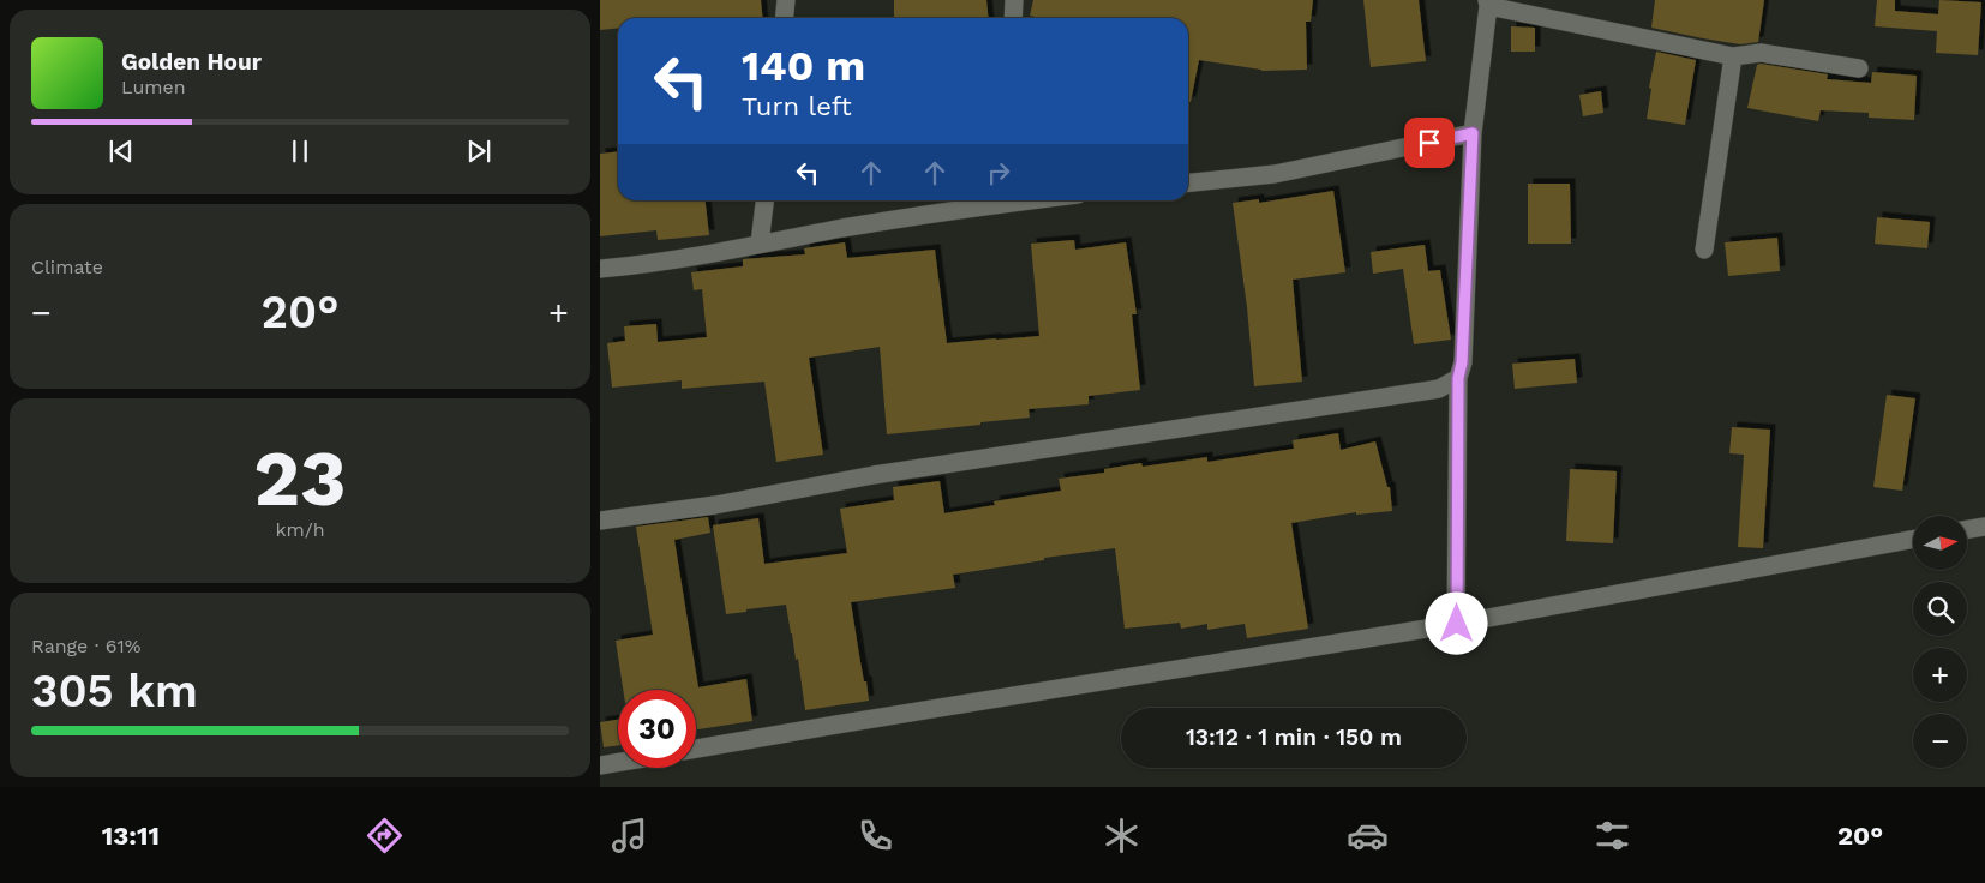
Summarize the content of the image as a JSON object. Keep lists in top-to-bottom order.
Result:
{
  "north": "right",
  "page": {
    "turn": ["140 m", "Turn left"],
    "song": ["Golden Hour", "Lumen"],
    "tile": [
      "Climate",
      ["23", "km/h"],
      ["Range · 61%", "305 km"]
    ],
    "heat": ["−", "20°", "+"],
    "map_buttons": ["+", "−"],
    "limit": "30",
    "trip": "13:12 · 1 min · 150 m",
    "tabs": ["13:11", "20°"]
  }
}
